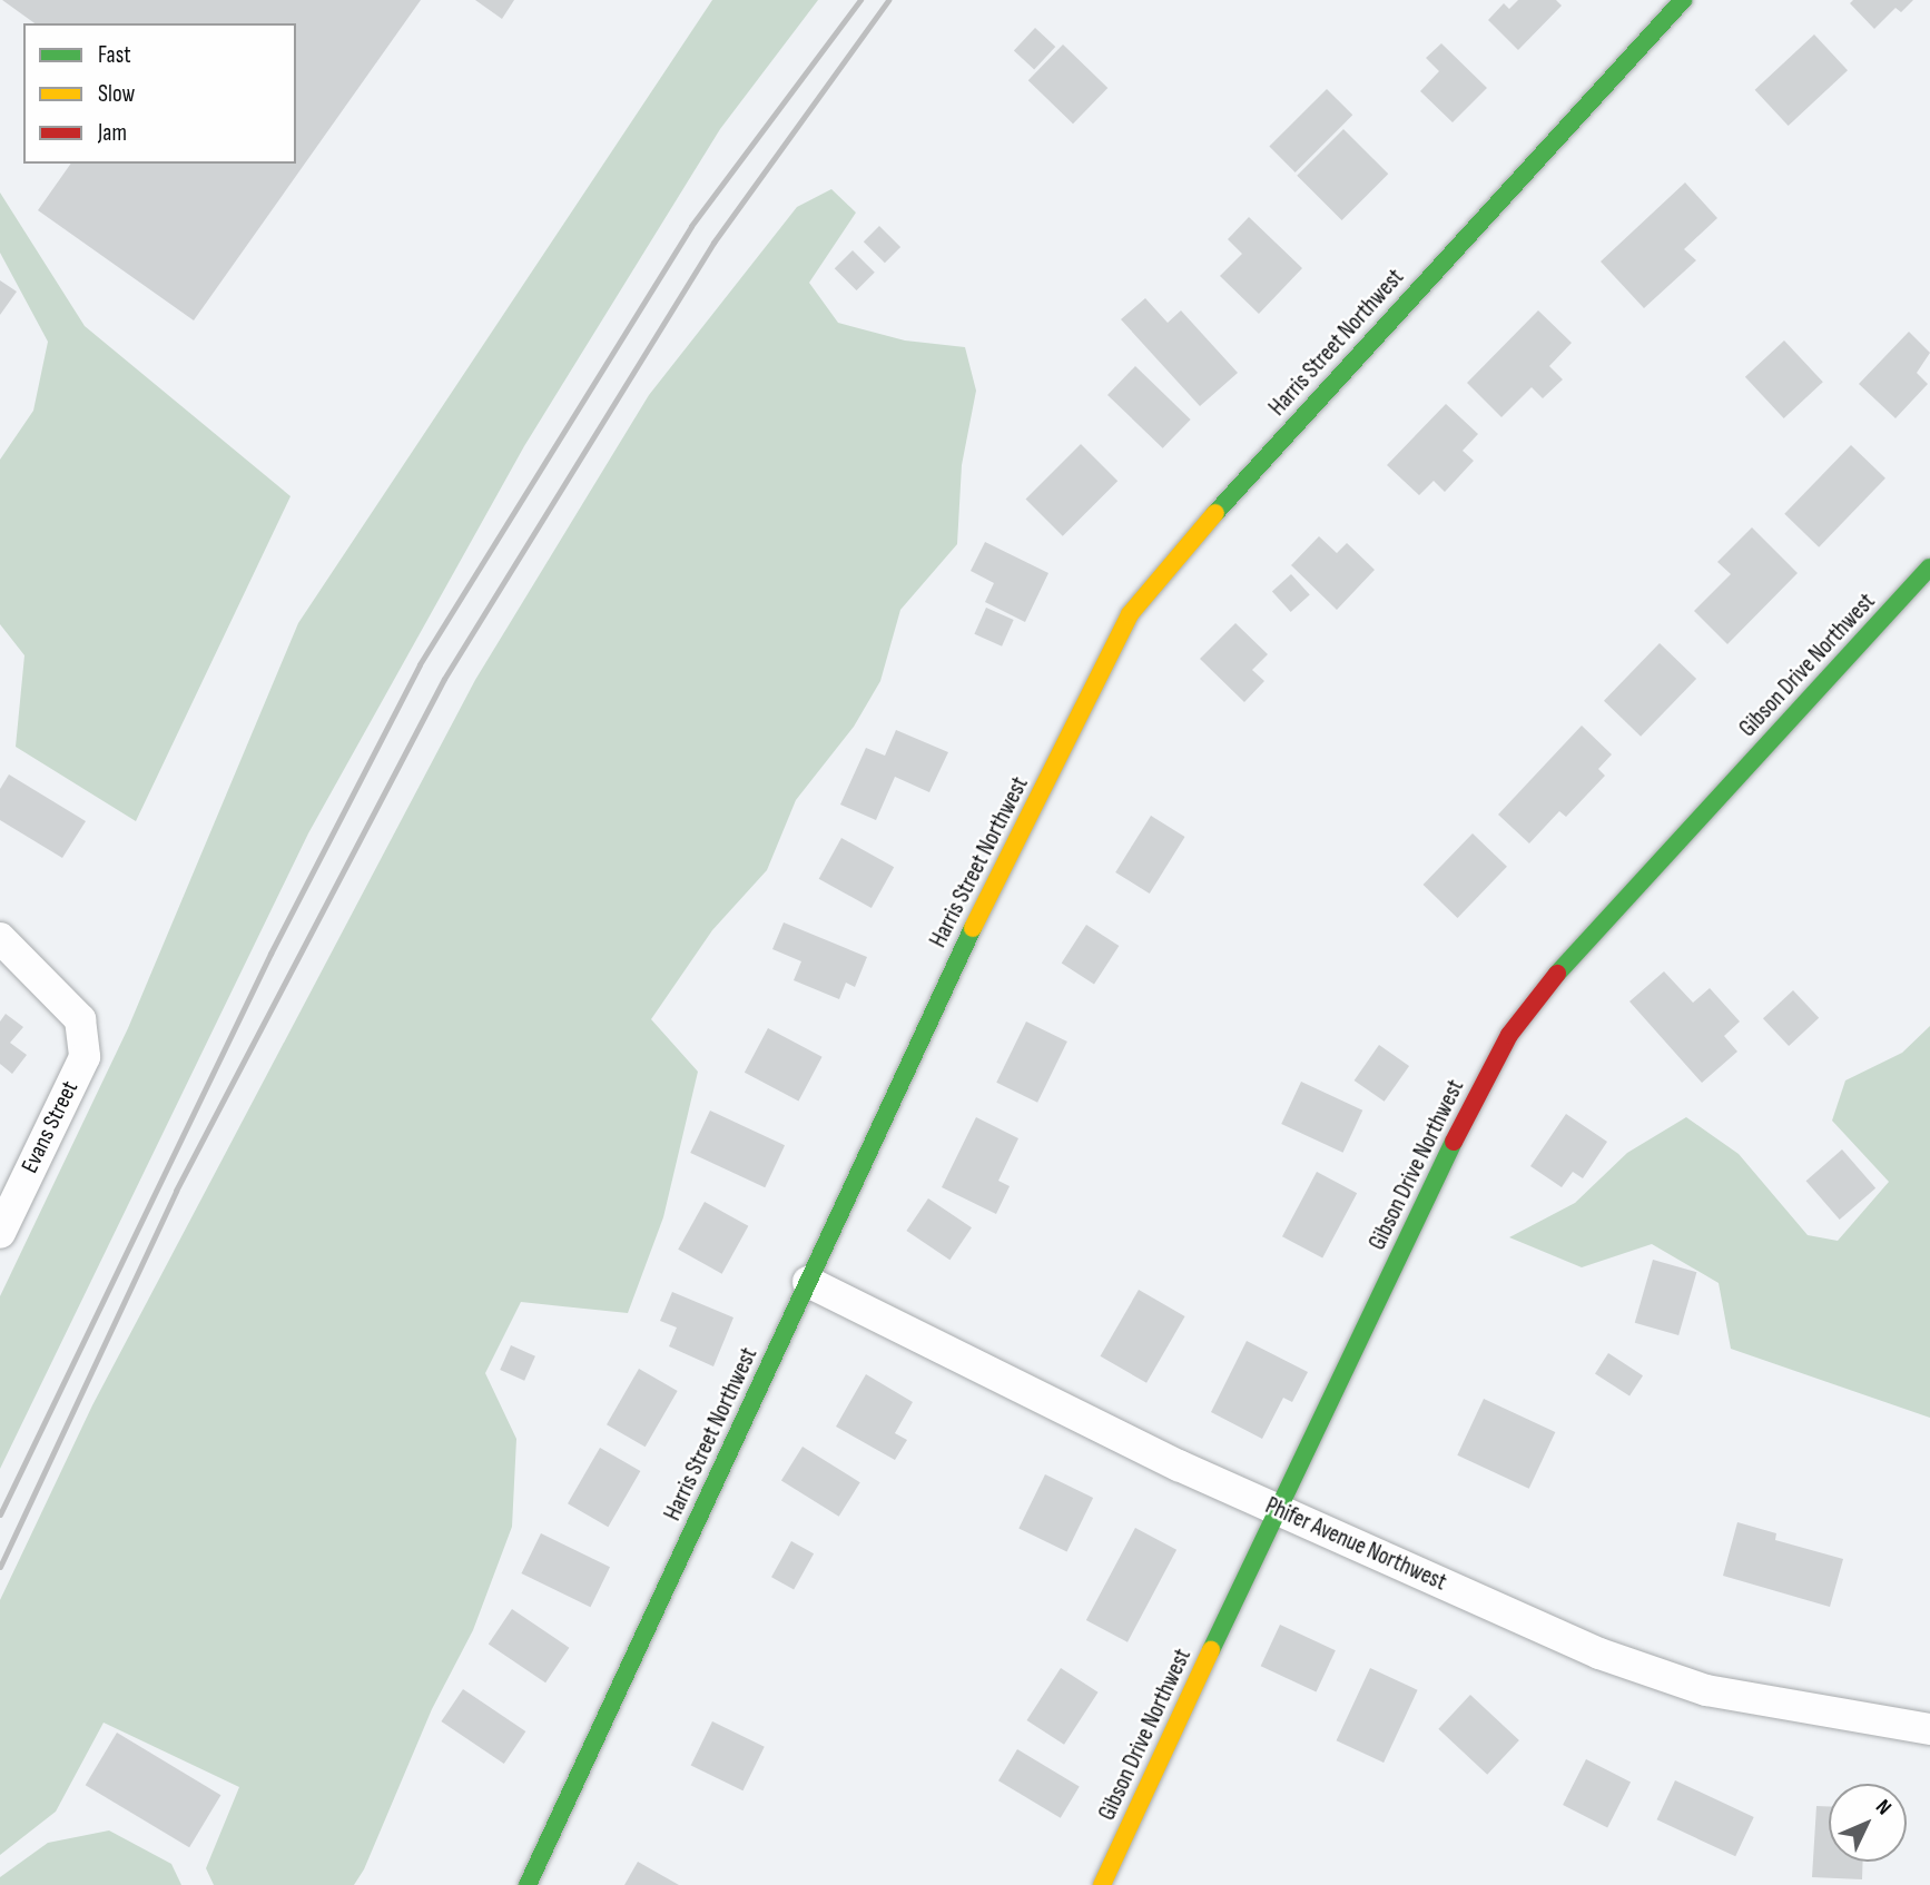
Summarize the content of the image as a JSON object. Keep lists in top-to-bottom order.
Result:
{
  "streets": {
    "street": [
      "Harris Street Northwest",
      "Gibson Drive Northwest",
      "Evans Street",
      "Phifer Avenue Northwest"
    ]
  },
  "crossings": [
    ["Harris Street Northwest", "Phifer Avenue Northwest"],
    ["Gibson Drive Northwest", "Phifer Avenue Northwest"]
  ],
  "legend": ["Fast", "Slow", "Jam"],
  "north": "top right"
}
